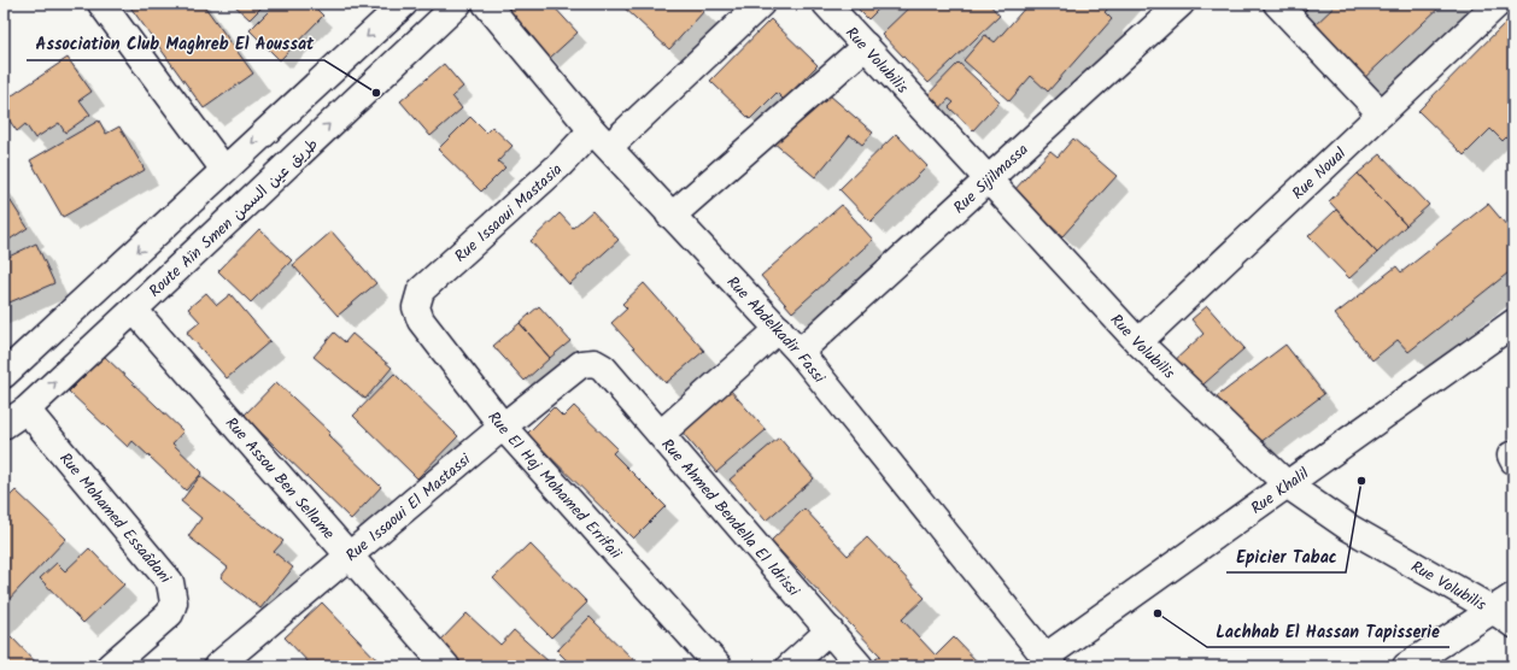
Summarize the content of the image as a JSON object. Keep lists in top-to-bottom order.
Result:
{
  "streets": {
    "street": [
      "Rue Volubilis",
      "Rue Noual",
      "Rue Sijilmassa",
      "Rue Issaoui Mastasia",
      "Route Aïn Smen طريق عين السمن",
      "Rue Abdelkadir Fassi",
      "Rue Assou Ben Sellame",
      "Rue El Haj Mohamed Errifaii",
      "Rue Khalil",
      "Rue Issaoui El Mastassi",
      "Rue Mohamed Essaâdani",
      "Rue Ahmed Bendella El Idrissi"
    ]
  },
  "crossings": [
    ["Rue Volubilis", "Rue Noual"],
    ["Rue Volubilis", "Rue Sijilmassa"],
    ["Rue Volubilis", "Rue Khalil"],
    ["Rue Sijilmassa", "Rue Abdelkadir Fassi"],
    ["Rue Issaoui Mastasia", "Rue Abdelkadir Fassi"],
    ["Rue Issaoui Mastasia", "Rue El Haj Mohamed Errifaii"],
    ["Route Aïn Smen طريق عين السمن", "Rue Assou Ben Sellame"],
    ["Route Aïn Smen طريق عين السمن", "Rue Mohamed Essaâdani"],
    ["Rue Abdelkadir Fassi", "Rue Khalil"],
    ["Rue Assou Ben Sellame", "Rue Issaoui El Mastassi"],
    ["Rue El Haj Mohamed Errifaii", "Rue Issaoui El Mastassi"],
    ["Rue Issaoui El Mastassi", "Rue Ahmed Bendella El Idrissi"]
  ],
  "places": ["Association Club Maghreb El Aoussat", "Epicier Tabac", "Lachhab El Hassan Tapisserie"]
}
